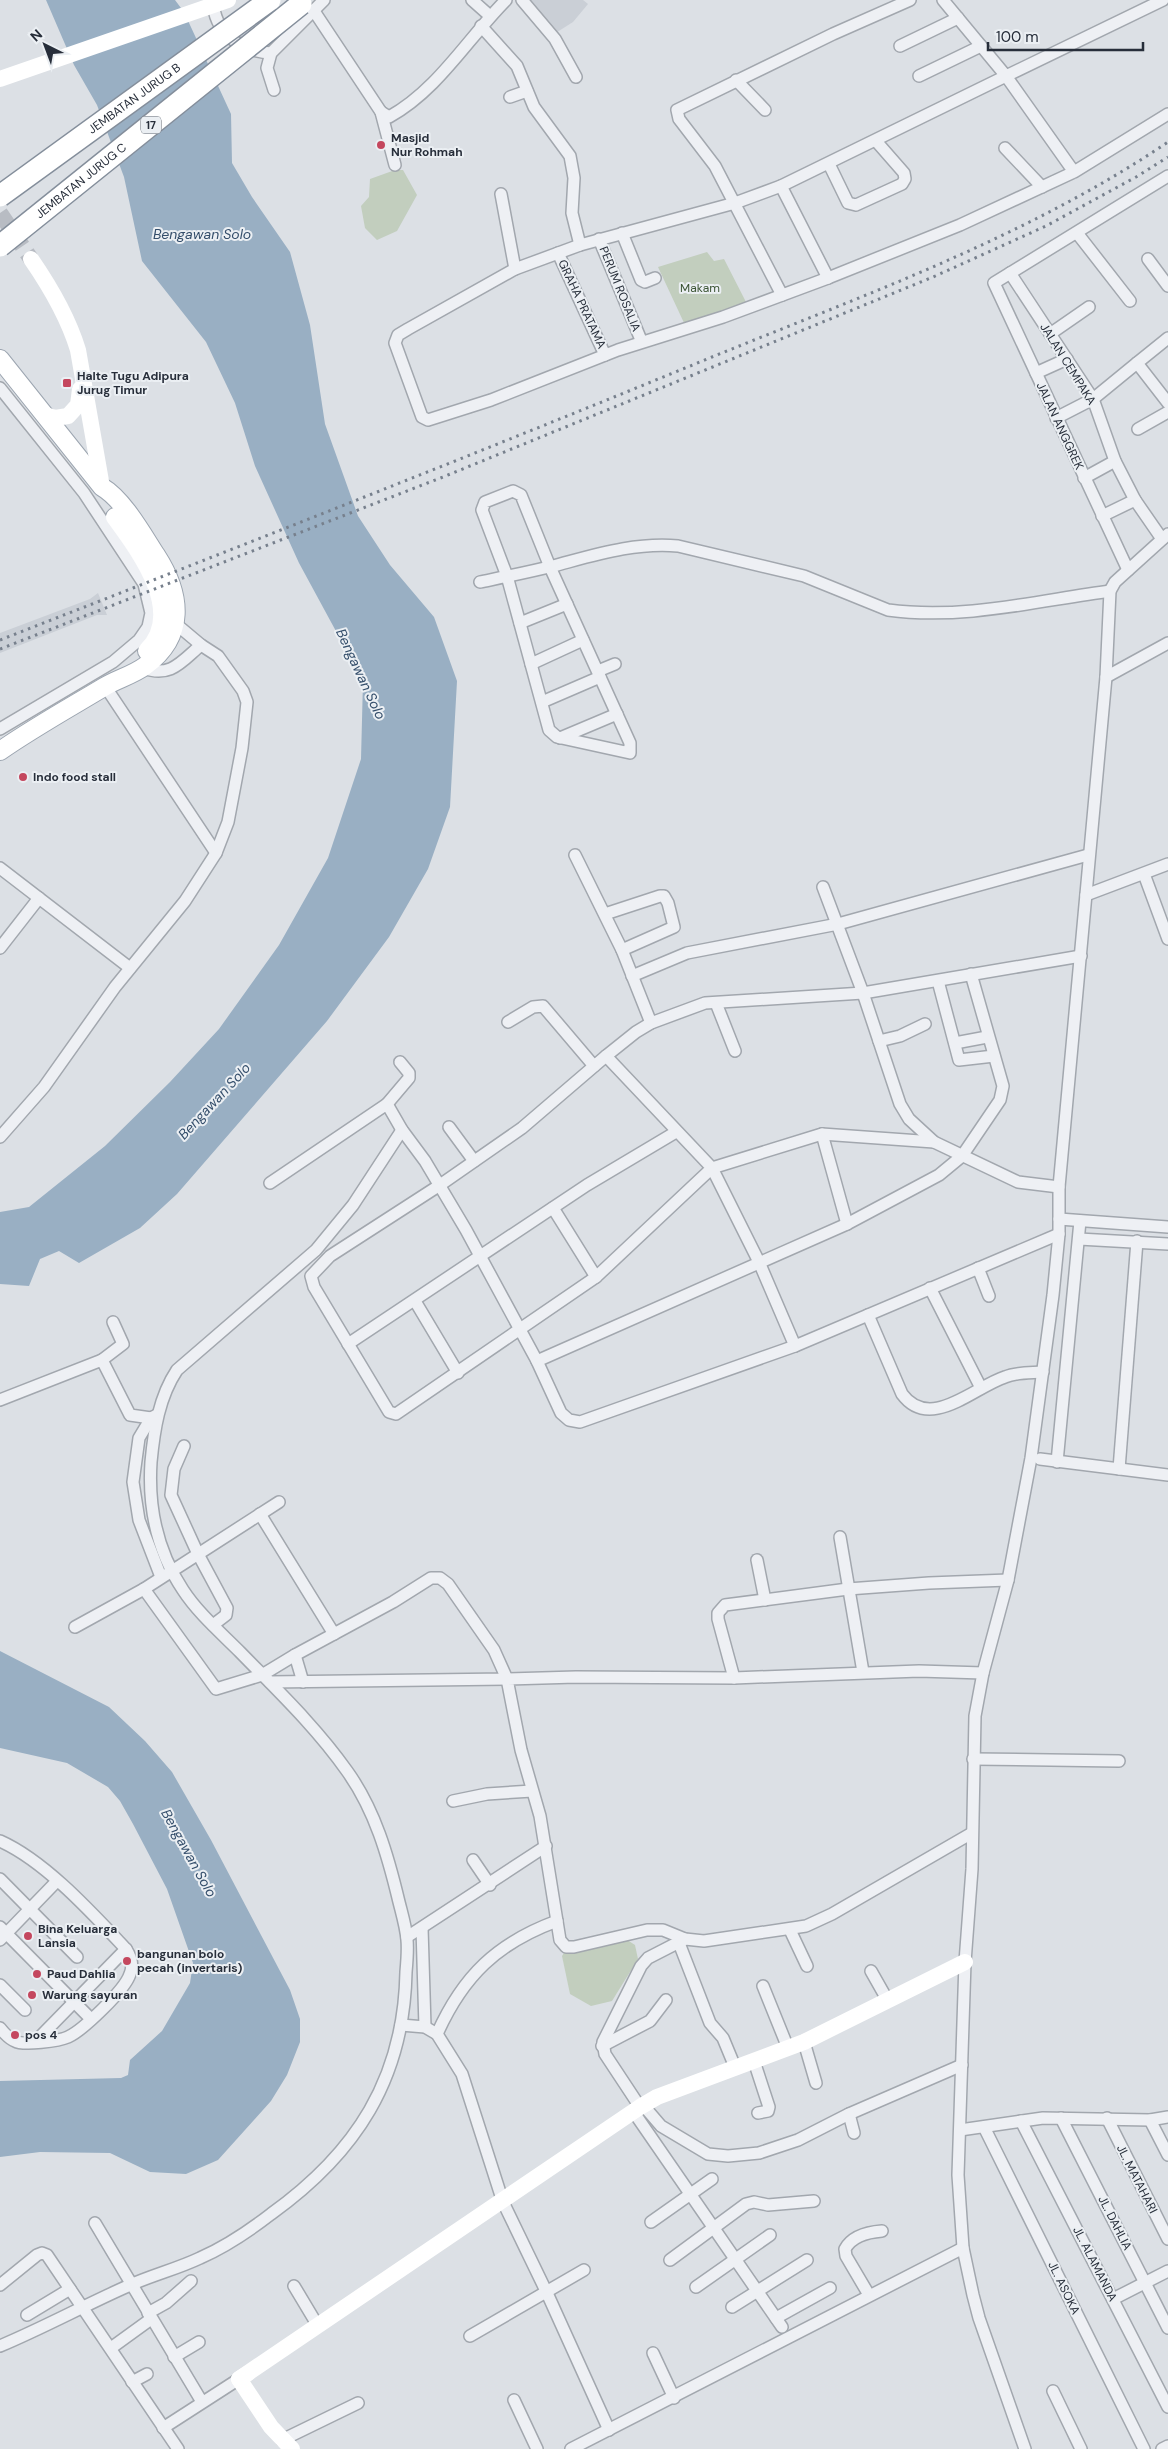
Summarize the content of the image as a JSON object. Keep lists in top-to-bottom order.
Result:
{
  "streets": {
    "highway": ["JEMBATAN JURUG B", "17", "JEMBATAN JURUG C"],
    "street": [
      "PERUM ROSALIA",
      "GRAHA PRATAMA",
      "JALAN CEMPAKA",
      "JALAN ANGGREK",
      "JL. MATAHARI",
      "JL. DAHLIA",
      "JL. ALAMANDA",
      "JL. ASOKA"
    ]
  },
  "crossings": [
    ["JALAN CEMPAKA", "JALAN ANGGREK"]
  ],
  "water": ["Bengawan Solo"],
  "parks": ["Makam"],
  "places": {
    "other": [
      "Masjid Nur Rohmah",
      "Indo food stall",
      "Bina Keluarga Lansia",
      "bangunan bolo pecah (invertaris)",
      "Paud Dahlia",
      "Warung sayuran",
      "pos 4"
    ],
    "transit": ["Halte Tugu Adipura Jurug Timur"]
  },
  "scale_bar": "100 m",
  "north": "top left"
}
